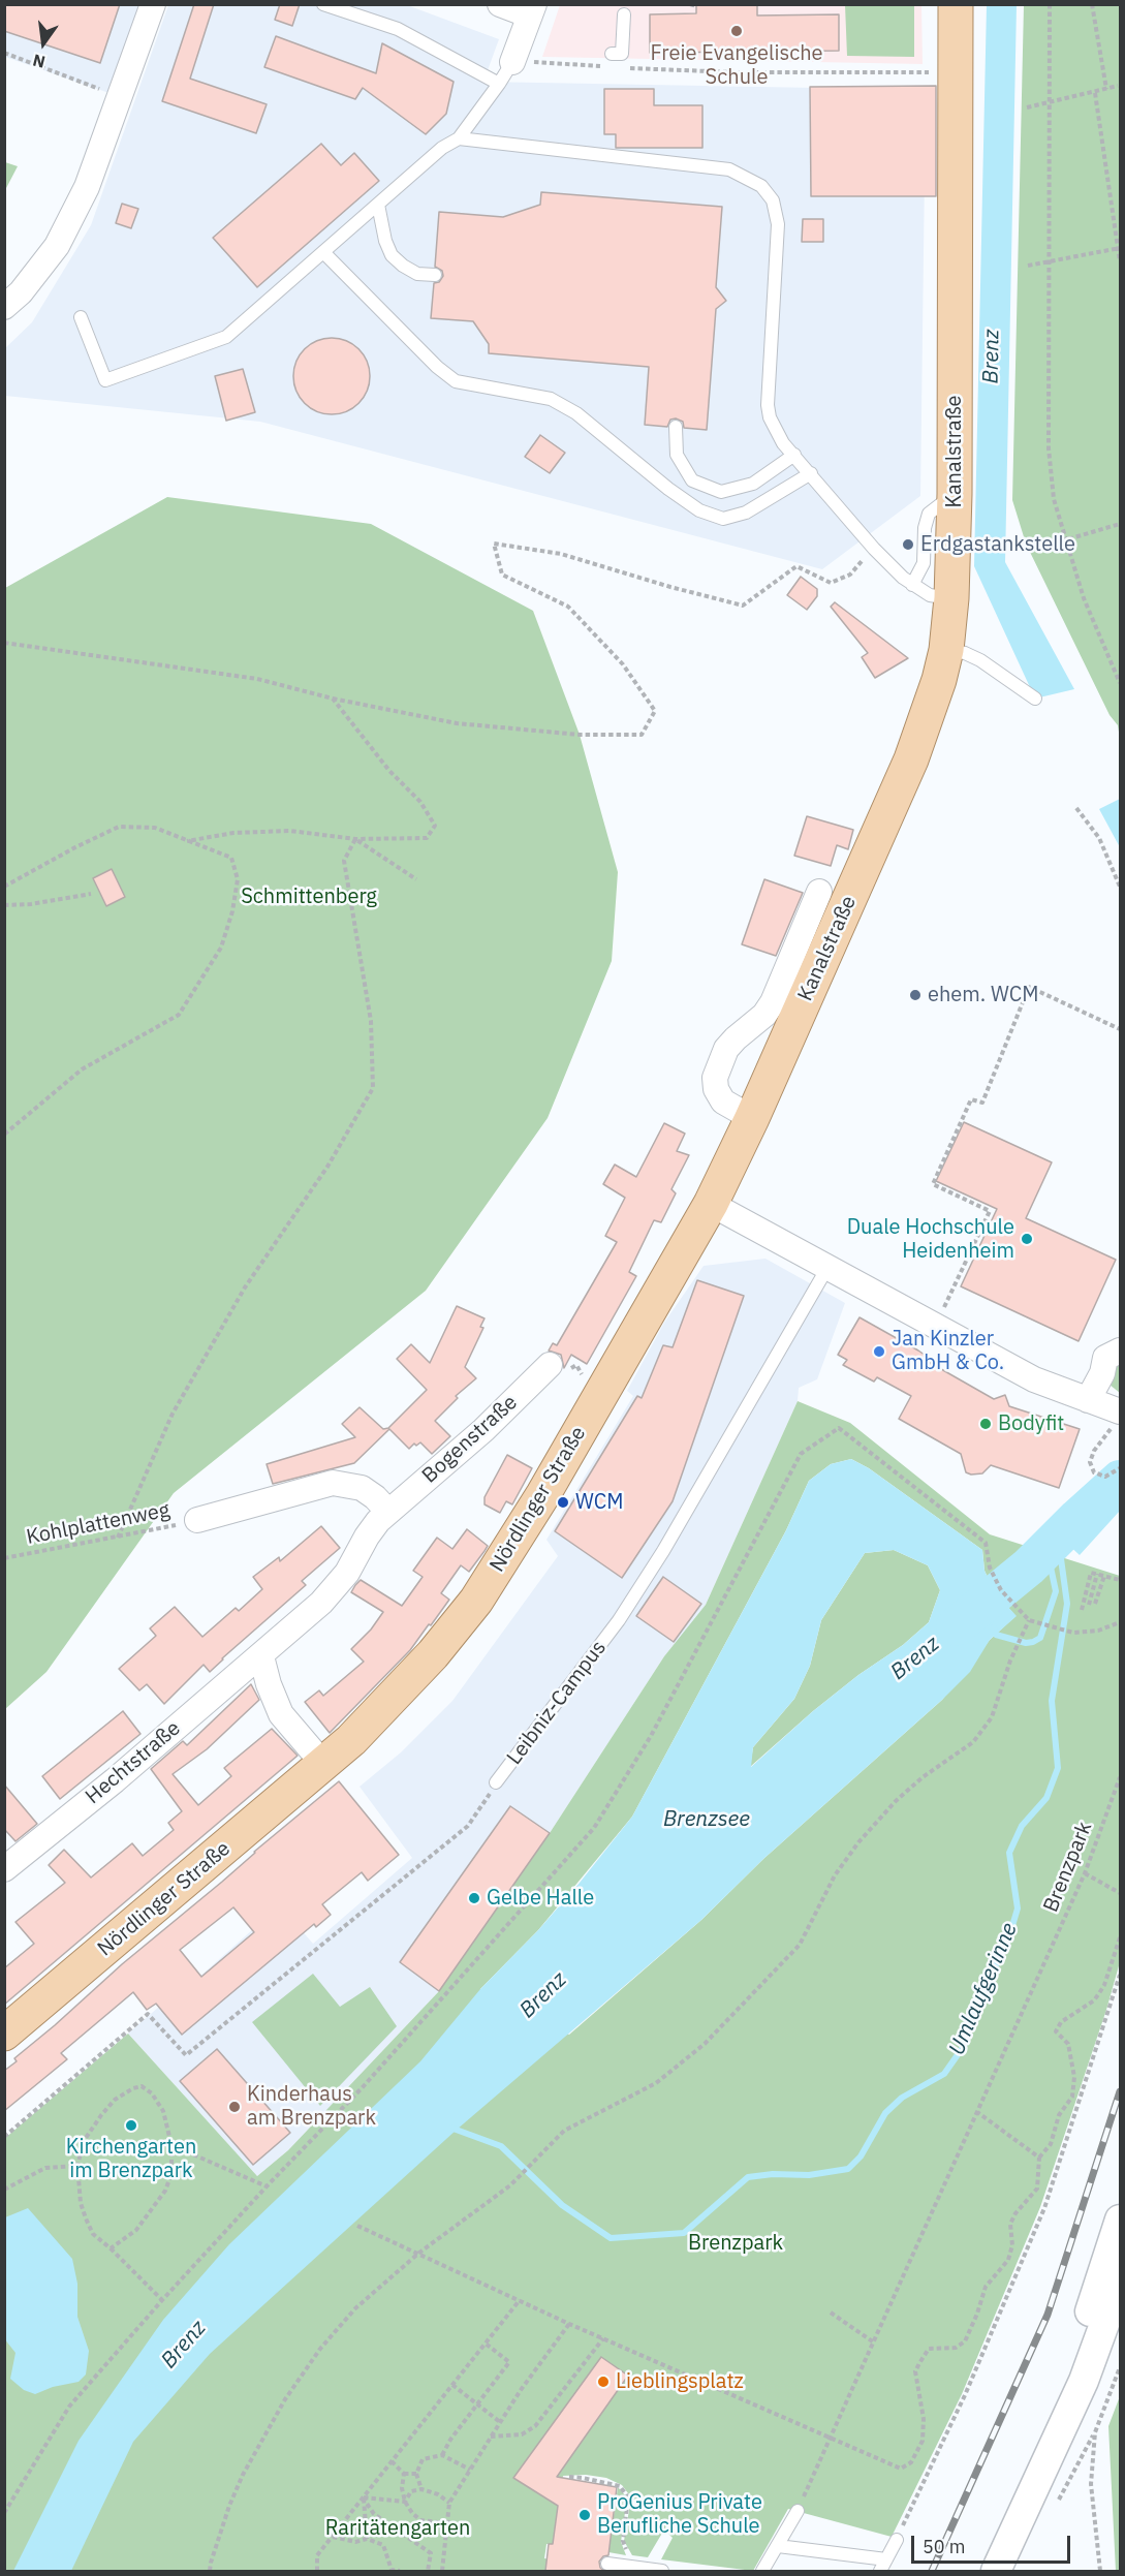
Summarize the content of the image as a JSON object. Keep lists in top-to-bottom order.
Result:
{
  "streets": {
    "main road": ["Kanalstraße", "Nördlinger Straße"],
    "street": ["Bogenstraße", "Hechtstraße"],
    "lane": ["Leibniz-Campus"],
    "path": ["Kohlplattenweg", "Brenzpark"]
  },
  "crossings": [
    ["Kanalstraße", "Nördlinger Straße"],
    ["Bogenstraße", "Hechtstraße"]
  ],
  "water": ["Brenz", "Brenzsee", "Umlaufgerinne"],
  "parks": ["Schmittenberg", "Brenzpark", "Raritätengarten"],
  "places": [
    "Freie Evangelische Schule",
    "Erdgastankstelle",
    "ehem. WCM",
    "Duale Hochschule Heidenheim",
    "Jan Kinzler GmbH & Co.",
    "Bodyfit",
    "WCM",
    "Gelbe Halle",
    "Kinderhaus am Brenzpark",
    "Kirchengarten im Brenzpark",
    "Lieblingsplatz",
    "ProGenius Private Berufliche Schule"
  ],
  "scale_bar": "50 m",
  "north": "bottom"
}
